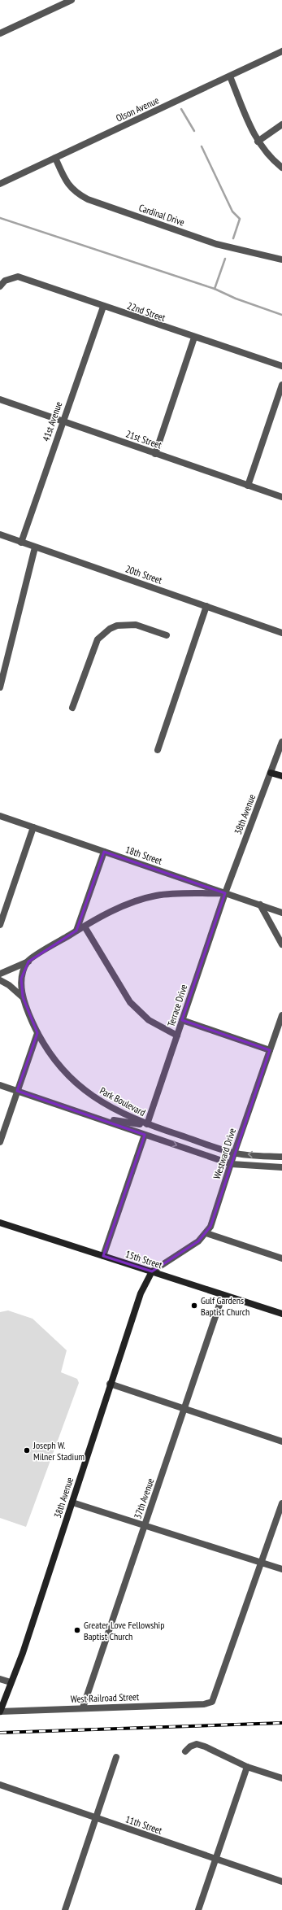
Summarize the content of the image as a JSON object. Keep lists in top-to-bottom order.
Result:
{
  "streets": {
    "street": [
      "Olson Avenue",
      "Cardinal Drive",
      "22nd Street",
      "41st Avenue",
      "21st Street",
      "20th Street",
      "38th Avenue",
      "18th Street",
      "Terrace Drive",
      "Park Boulevard",
      "Westward Drive",
      "15th Street",
      "37th Avenue",
      "West Railroad Street",
      "11th Street"
    ]
  },
  "crossings": [
    ["Olson Avenue", "Cardinal Drive"],
    ["22nd Street", "41st Avenue"],
    ["41st Avenue", "21st Street"],
    ["41st Avenue", "20th Street"],
    ["38th Avenue", "18th Street"],
    ["38th Avenue", "Terrace Drive"],
    ["38th Avenue", "Westward Drive"],
    ["38th Avenue", "15th Street"],
    ["38th Avenue", "West Railroad Street"],
    ["18th Street", "Terrace Drive"],
    ["Terrace Drive", "Park Boulevard"],
    ["Park Boulevard", "Westward Drive"],
    ["Westward Drive", "15th Street"],
    ["15th Street", "37th Avenue"],
    ["37th Avenue", "West Railroad Street"]
  ],
  "places": ["Gulf Gardens Baptist Church", "Joseph W. Milner Stadium", "Greater Love Fellowship Baptist Church"]
}
